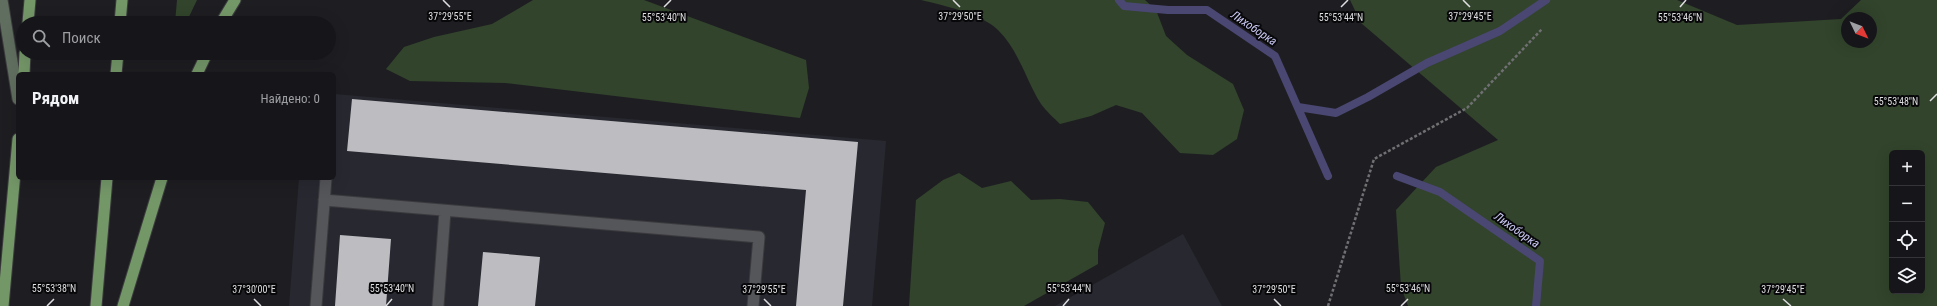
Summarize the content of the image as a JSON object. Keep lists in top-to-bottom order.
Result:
{
  "water": ["Лихоборка"],
  "north": "bottom right",
  "page": {
    "search": "Поиск",
    "heading": ["Рядом", "Найдено: 0"],
    "map_buttons": ["+", "−"]
  },
  "coordinates": [
    "37°29'55\"E",
    "37°29'50\"E",
    "37°29'45\"E",
    "55°53'40\"N",
    "55°53'44\"N",
    "55°53'46\"N",
    "55°53'48\"N",
    "55°53'38\"N",
    "37°30'00\"E"
  ]
}
